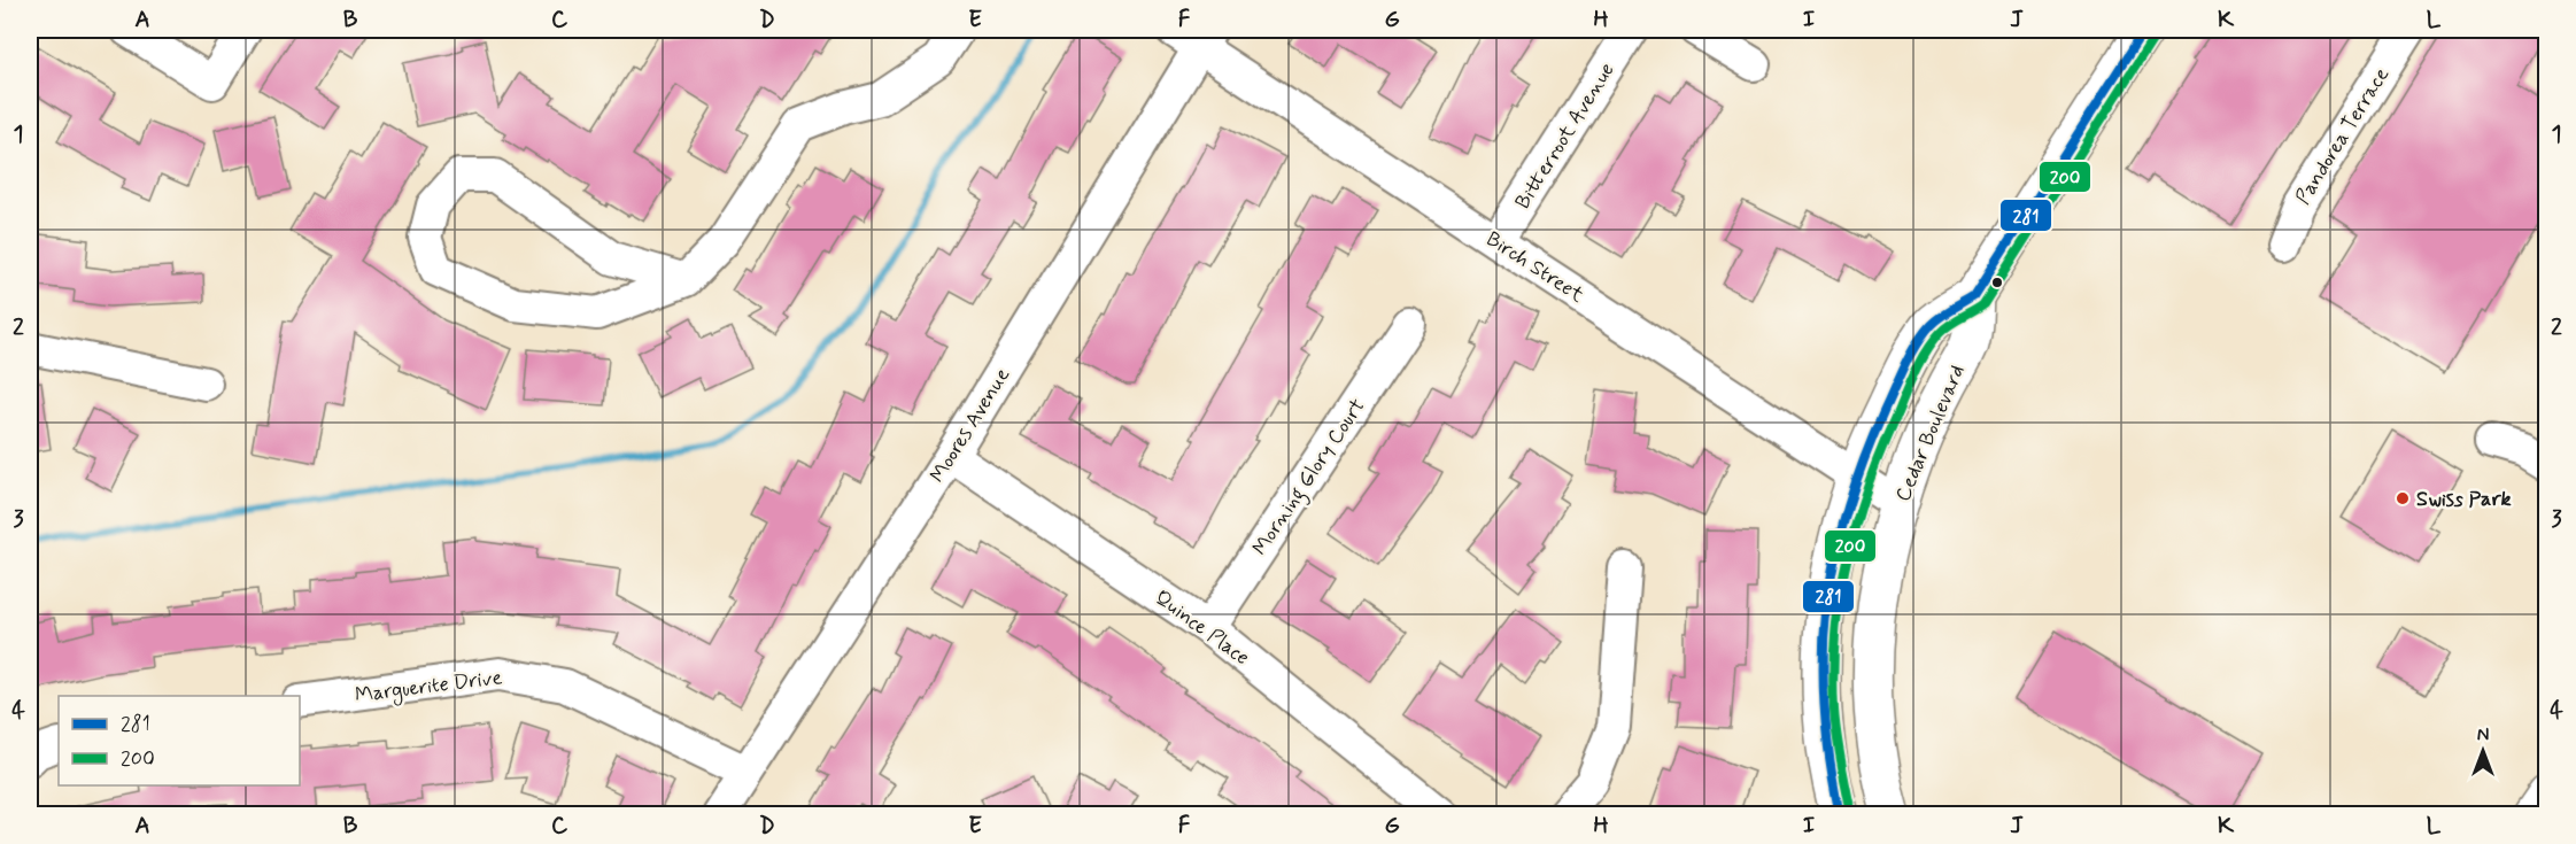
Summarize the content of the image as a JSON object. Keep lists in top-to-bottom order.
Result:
{
  "streets": {
    "main road": ["Cedar Boulevard"],
    "street": [
      "Bitterroot Avenue",
      "Pandorea Terrace",
      "Birch Street",
      "Moores Avenue",
      "Morning Glory Court",
      "Quince Place",
      "Marguerite Drive"
    ]
  },
  "crossings": [
    ["Bitterroot Avenue", "Birch Street"],
    ["Birch Street", "Moores Avenue"],
    ["Birch Street", "Cedar Boulevard"],
    ["Moores Avenue", "Quince Place"],
    ["Moores Avenue", "Marguerite Drive"],
    ["Morning Glory Court", "Quince Place"]
  ],
  "places": ["Swiss Park"],
  "lines": ["transit line 281", "transit line 200"],
  "legend": ["281", "200"],
  "north": "top",
  "grid": {
    "columns": [
      "A",
      "B",
      "C",
      "D",
      "E",
      "F",
      "G",
      "H",
      "I",
      "J",
      "K",
      "L"
    ],
    "rows": [
      "1",
      "2",
      "3",
      "4"
    ]
  }
}
